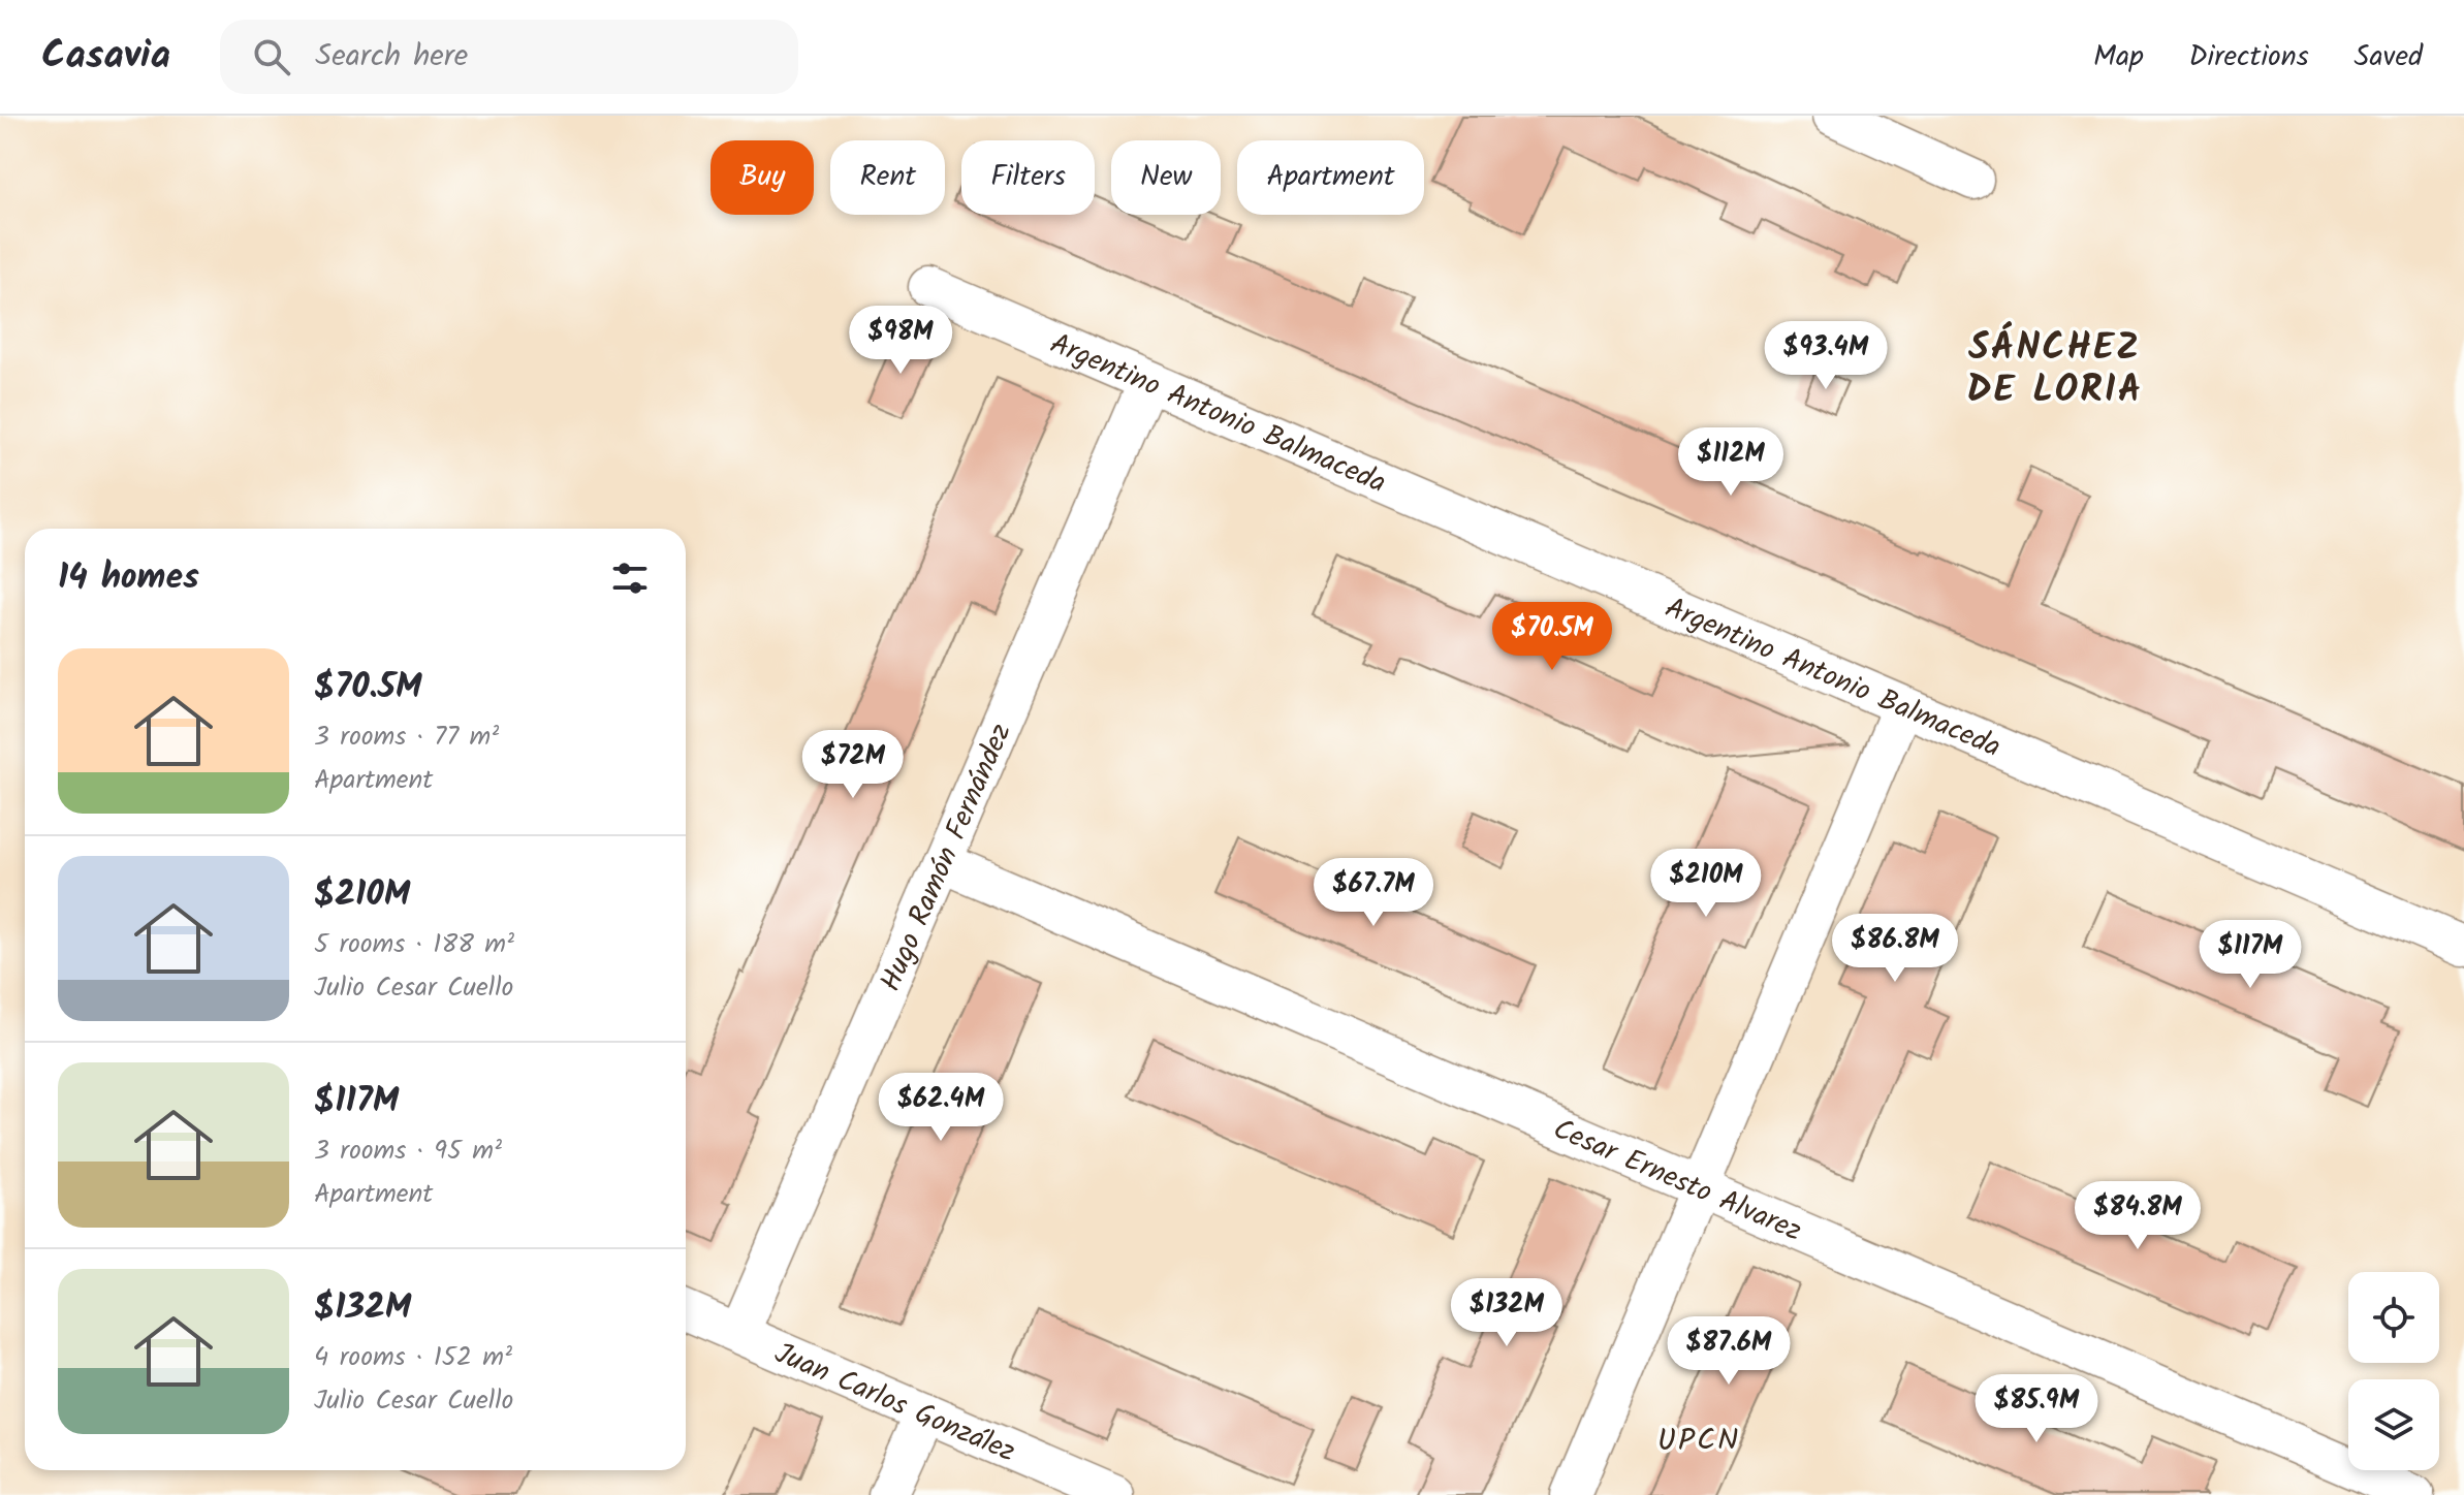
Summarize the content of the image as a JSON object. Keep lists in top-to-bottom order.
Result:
{
  "streets": {
    "street": [
      "Argentino Antonio Balmaceda",
      "Hugo Ramón Fernández",
      "Cesar Ernesto Alvarez",
      "Juan Carlos González"
    ]
  },
  "crossings": [
    ["Argentino Antonio Balmaceda", "Hugo Ramón Fernández"],
    ["Hugo Ramón Fernández", "Cesar Ernesto Alvarez"],
    ["Hugo Ramón Fernández", "Juan Carlos González"]
  ],
  "districts": ["SÁNCHEZ DE LORIA", "UPCN"],
  "page": {
    "header": "Casavia",
    "search": "Search here",
    "nav": ["Map", "Directions", "Saved"],
    "chip": [
      "Buy",
      "Rent",
      "Filters",
      "New",
      "Apartment"
    ],
    "price": [
      "$98M",
      "$93.4M",
      "$112M",
      "$70.5M",
      "$72M",
      "$210M",
      "$67.7M",
      "$86.8M",
      "$117M",
      "$62.4M",
      "$84.8M",
      "$132M",
      "$87.6M",
      "$85.9M"
    ],
    "heading": "14 homes",
    "list": [
      {
        "name": "$70.5M",
        "note": "3 rooms · 77 m² · Apartment"
      },
      {
        "name": "$210M",
        "note": "5 rooms · 188 m² · Julio Cesar Cuello"
      },
      {
        "name": "$117M",
        "note": "3 rooms · 95 m² · Apartment"
      },
      {
        "name": "$132M",
        "note": "4 rooms · 152 m² · Julio Cesar Cuello"
      }
    ]
  }
}
